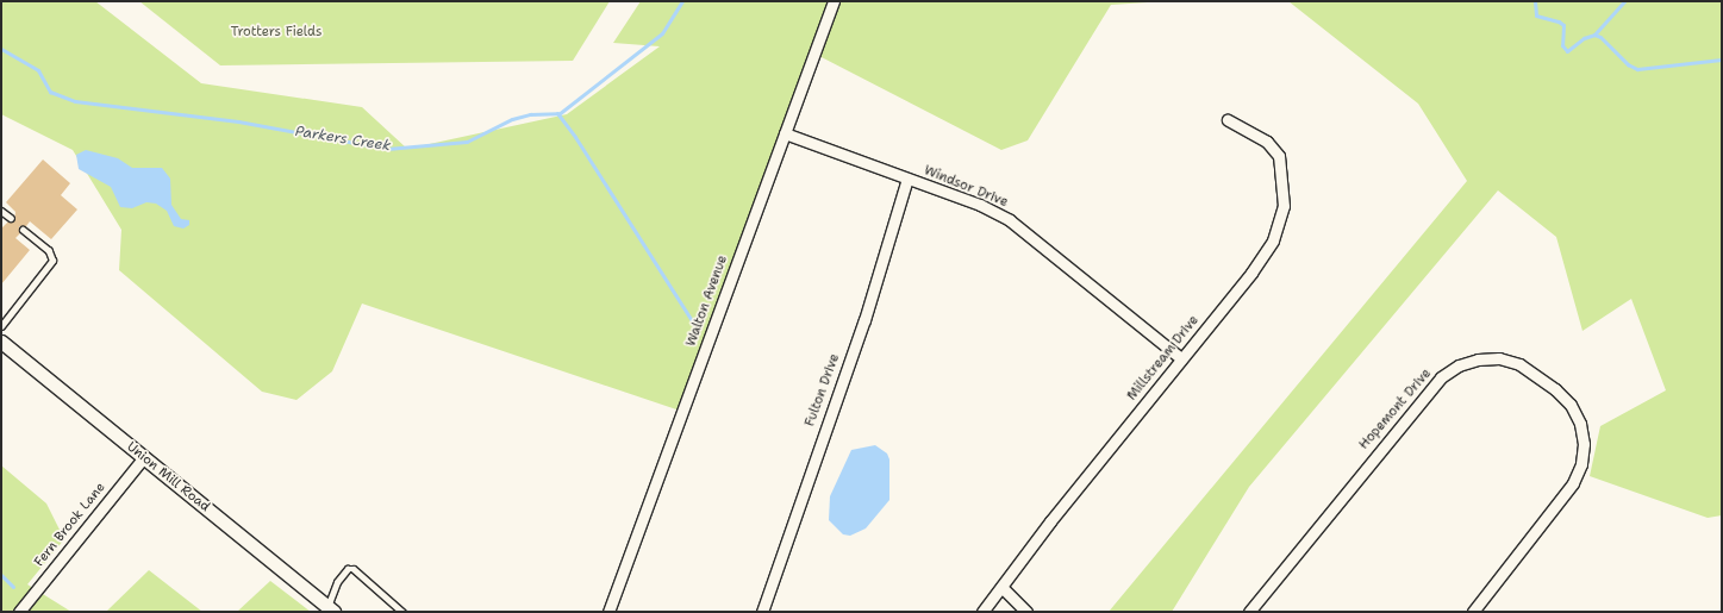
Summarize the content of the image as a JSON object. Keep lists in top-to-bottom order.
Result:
{
  "streets": {
    "street": [
      "Windsor Drive",
      "Walton Avenue",
      "Millstream Drive",
      "Fulton Drive",
      "Hopemont Drive",
      "Union Mill Road",
      "Fern Brook Lane"
    ]
  },
  "crossings": [
    ["Windsor Drive", "Walton Avenue"],
    ["Windsor Drive", "Millstream Drive"],
    ["Windsor Drive", "Fulton Drive"],
    ["Union Mill Road", "Fern Brook Lane"]
  ],
  "water": ["Parkers Creek"],
  "parks": ["Trotters Fields"]
}
